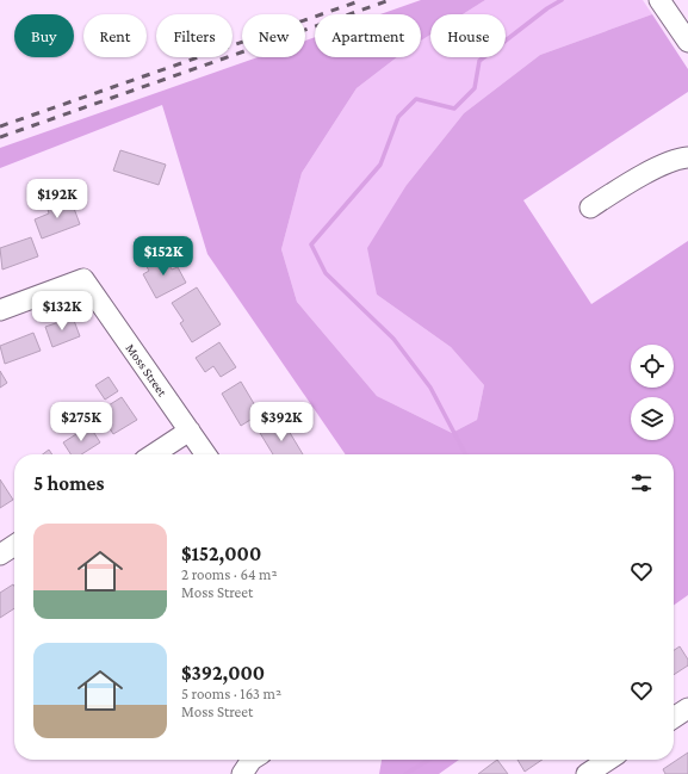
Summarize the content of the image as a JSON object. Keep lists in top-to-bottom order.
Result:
{
  "streets": {
    "street": ["Moss Street"]
  },
  "page": {
    "chip": [
      "Buy",
      "Rent",
      "Filters",
      "New",
      "Apartment",
      "House"
    ],
    "price": [
      "$192K",
      "$152K",
      "$132K",
      "$275K",
      "$392K"
    ],
    "heading": "5 homes",
    "list": [
      {
        "name": "$152,000",
        "note": "2 rooms · 64 m² · Moss Street"
      },
      {
        "name": "$392,000",
        "note": "5 rooms · 163 m² · Moss Street"
      }
    ]
  }
}
